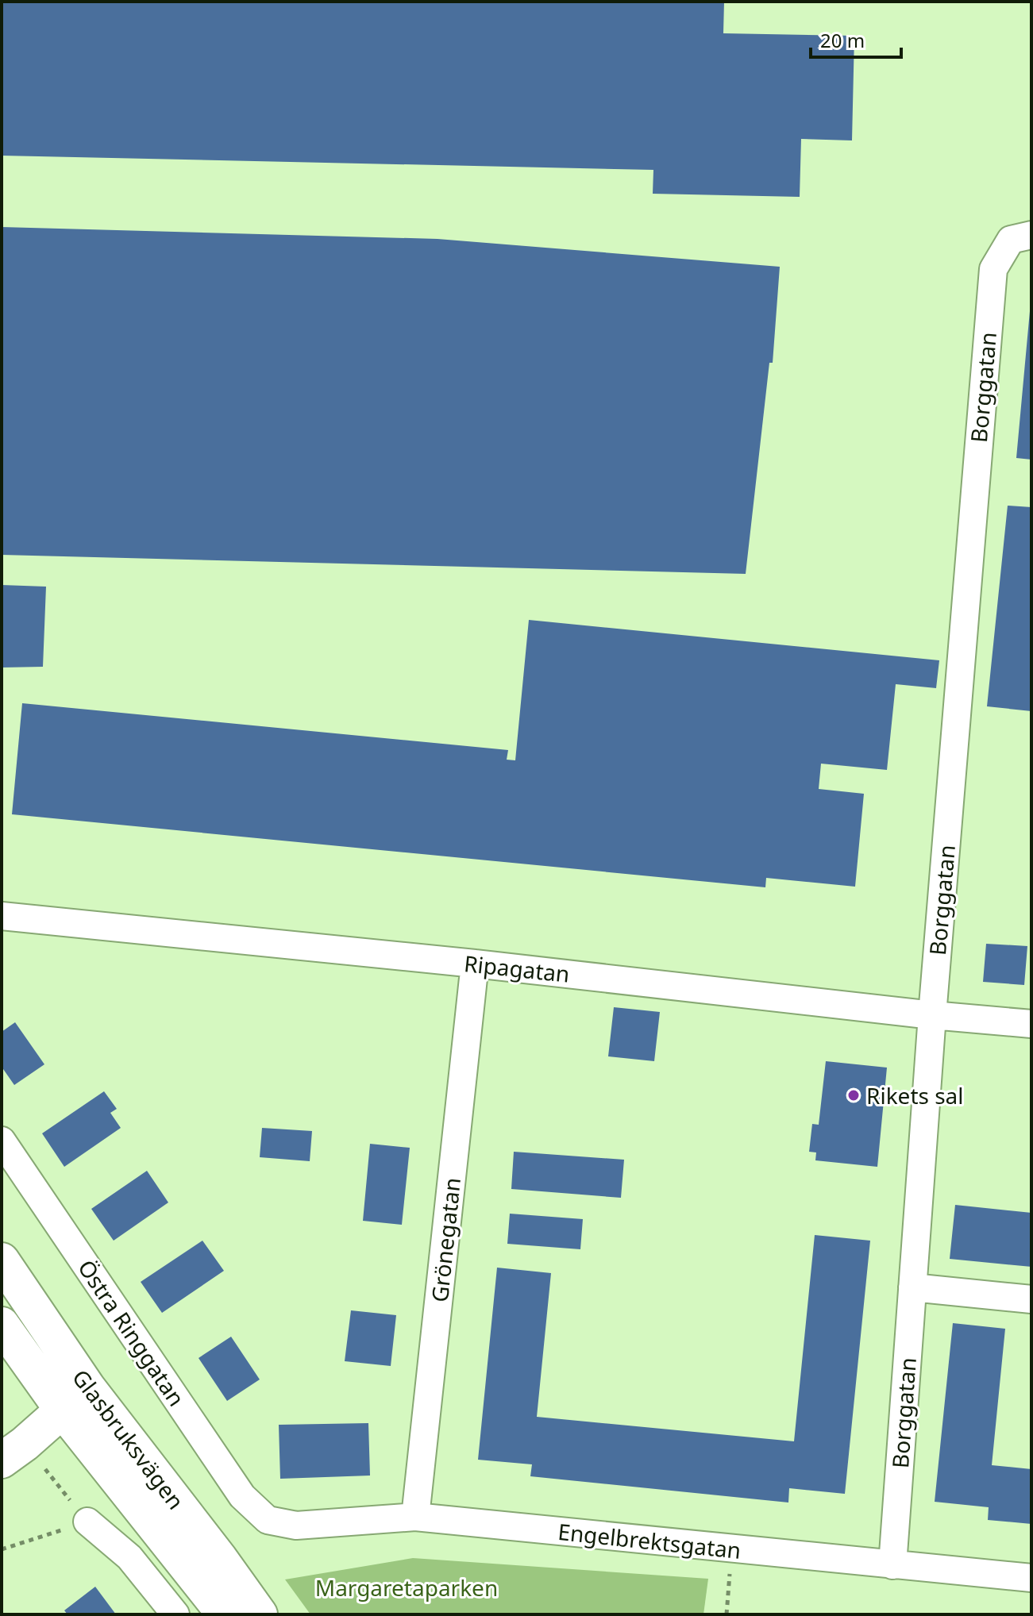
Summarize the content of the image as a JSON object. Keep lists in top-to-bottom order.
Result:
{
  "streets": {
    "main road": ["Glasbruksvägen"],
    "street": [
      "Borggatan",
      "Ripagatan",
      "Grönegatan",
      "Östra Ringgatan",
      "Engelbrektsgatan"
    ]
  },
  "crossings": [
    ["Borggatan", "Ripagatan"],
    ["Borggatan", "Engelbrektsgatan"],
    ["Ripagatan", "Grönegatan"],
    ["Grönegatan", "Engelbrektsgatan"],
    ["Östra Ringgatan", "Engelbrektsgatan"]
  ],
  "parks": ["Margaretaparken"],
  "places": ["Rikets sal"],
  "scale_bar": "20 m"
}
